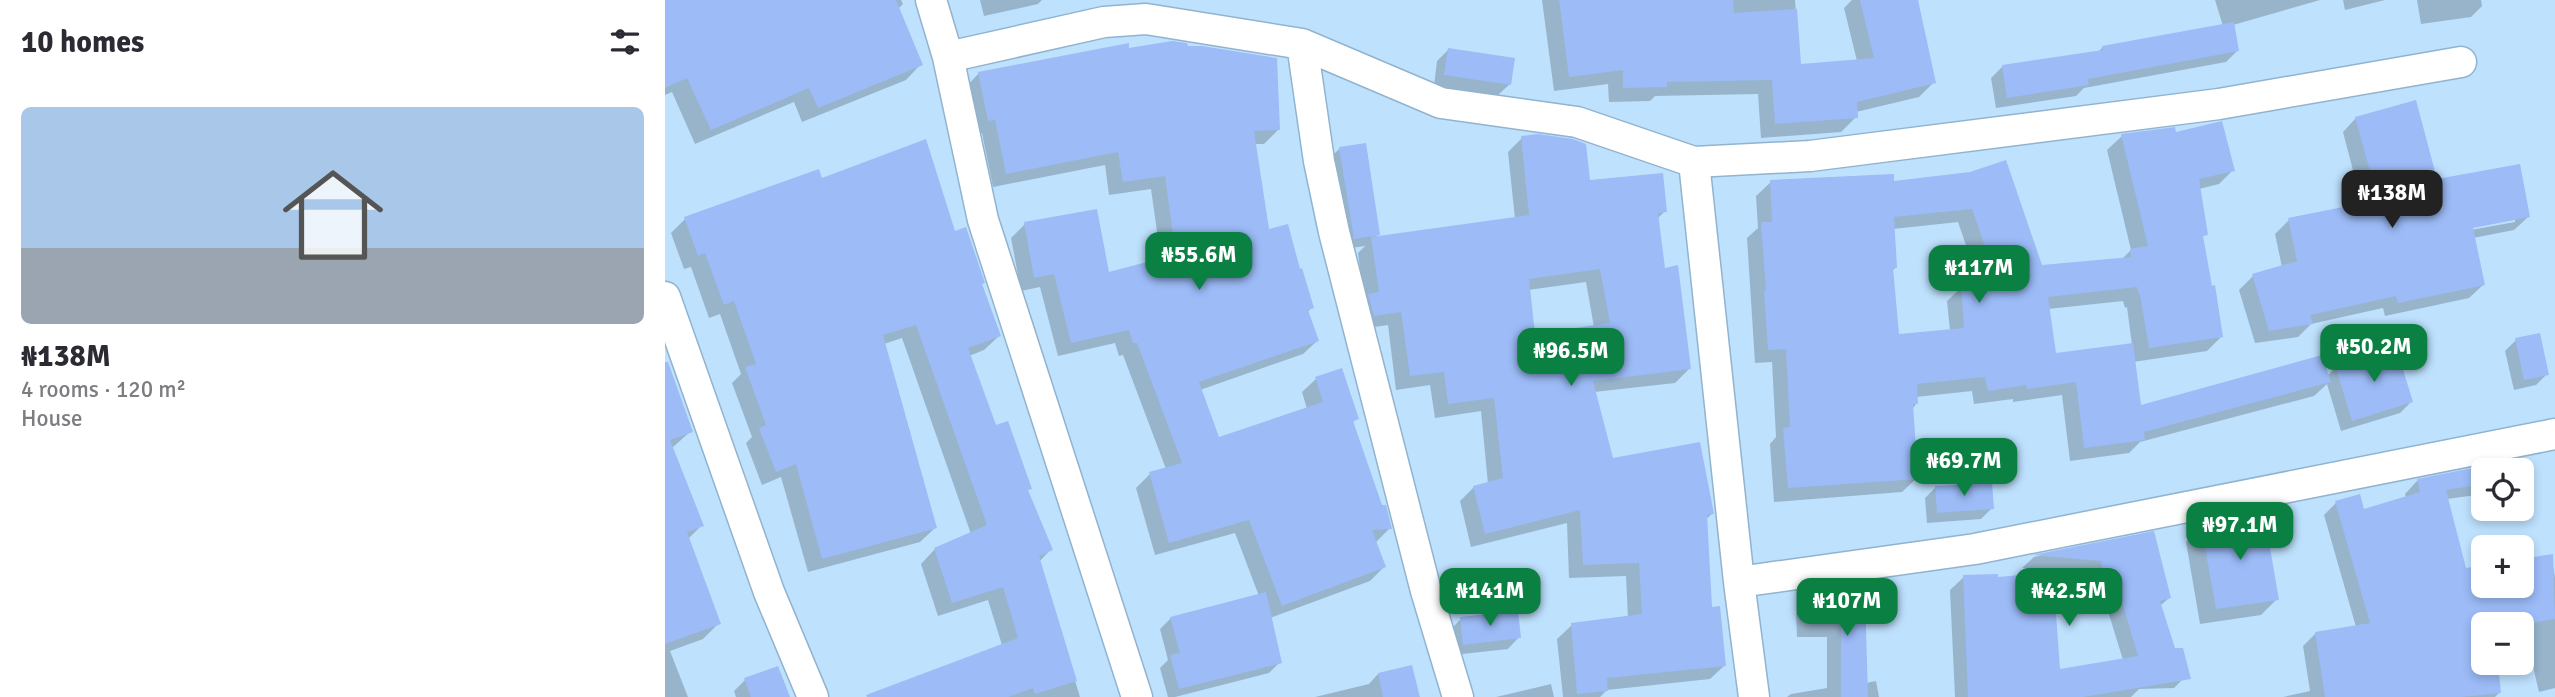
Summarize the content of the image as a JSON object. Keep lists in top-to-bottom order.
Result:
{
  "page": {
    "heading": "10 homes",
    "list": [
      {
        "name": "₦138M",
        "note": "4 rooms · 120 m² · House"
      }
    ],
    "price": [
      "₦138M",
      "₦55.6M",
      "₦117M",
      "₦50.2M",
      "₦96.5M",
      "₦69.7M",
      "₦97.1M",
      "₦141M",
      "₦42.5M",
      "₦107M"
    ],
    "map_buttons": ["+", "−"]
  }
}
